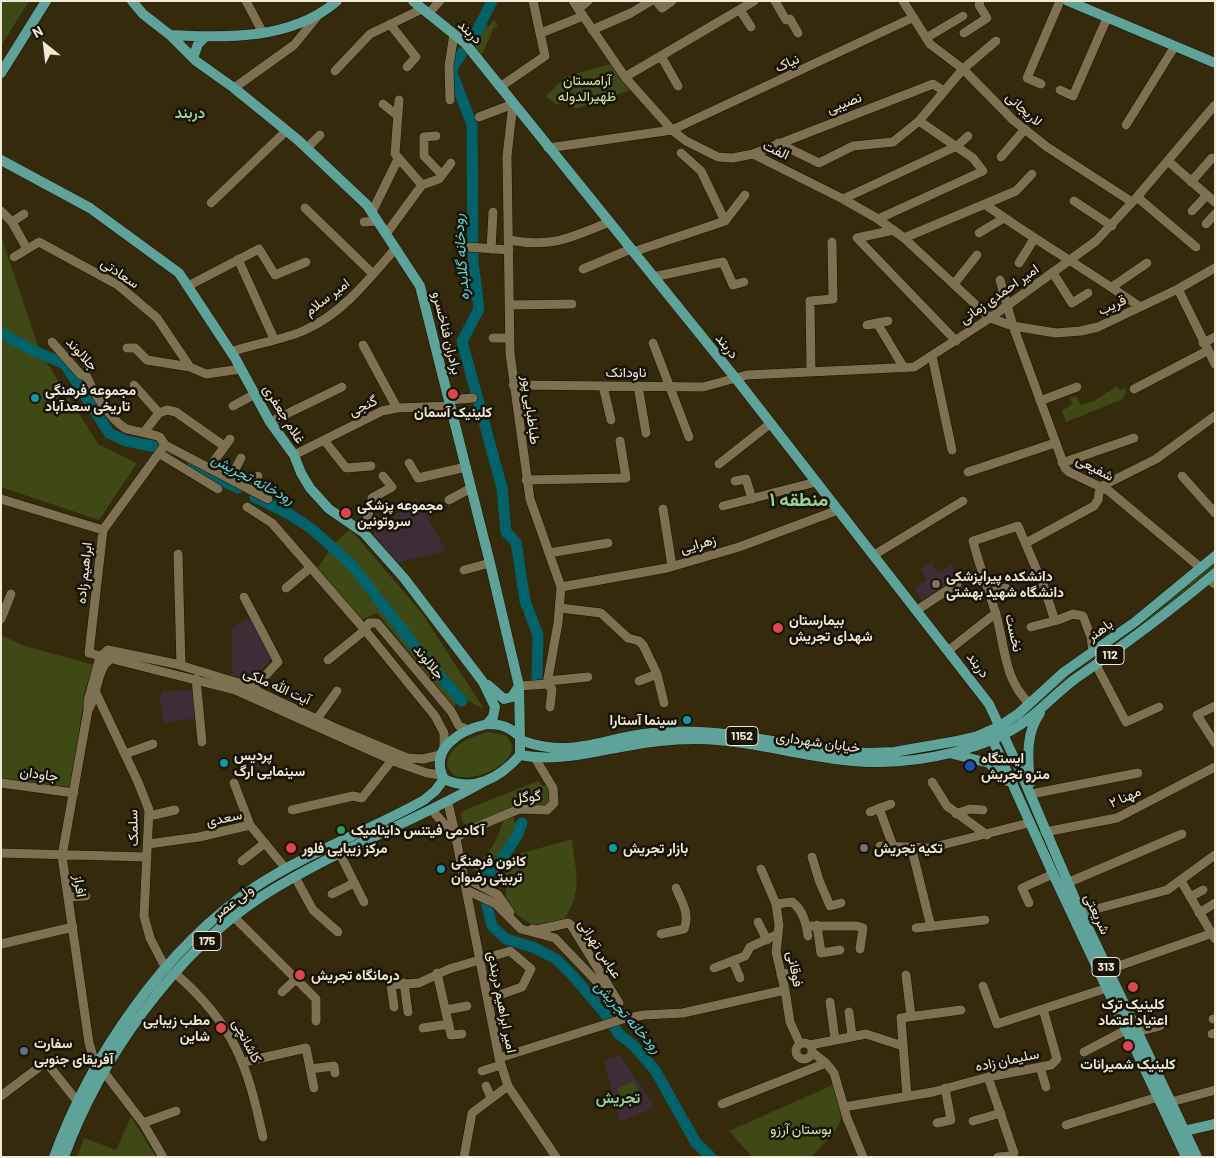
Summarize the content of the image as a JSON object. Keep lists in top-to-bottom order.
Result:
{
  "streets": {
    "main road": [
      "دربند",
      "برادران فناخسرو",
      "غلام جعفری",
      "باهنر",
      "112",
      "1152",
      "خیابان شهرداری",
      "ولی عصر",
      "شریعتی",
      "175",
      "313"
    ],
    "street": [
      "نیاک",
      "نصیبی",
      "لاریجانی",
      "الفت",
      "سعادتی",
      "امیر احمدی زمانی",
      "امیر سلام",
      "قریب",
      "جلالوند",
      "ناودانک",
      "گنجی",
      "طباطبایی پور",
      "شفیعی",
      "زهرایی",
      "ابراهیم زاده",
      "نخست",
      "آیت الله ملکی",
      "جاودان",
      "گوگل",
      "مهنا ۲",
      "سعدی",
      "سلمک",
      "افراز",
      "عباس تهرانی",
      "فوقانی",
      "امیر ابراهیم دربندی",
      "کاشانچی",
      "سلیمان زاده"
    ]
  },
  "crossings": [
    ["دربند", "نیاک"],
    ["دربند", "امیر احمدی زمانی"],
    ["دربند", "ناودانک"],
    ["دربند", "طباطبایی پور"],
    ["دربند", "زهرایی"],
    ["دربند", "باهنر"],
    ["دربند", "1152"],
    ["دربند", "شریعتی"],
    ["نیاک", "لاریجانی"],
    ["نیاک", "الفت"],
    ["نصیبی", "الفت"],
    ["لاریجانی", "امیر احمدی زمانی"],
    ["الفت", "امیر احمدی زمانی"],
    ["امیر احمدی زمانی", "ناودانک"],
    ["امیر احمدی زمانی", "شفیعی"],
    ["امیر سلام", "برادران فناخسرو"],
    ["امیر سلام", "غلام جعفری"],
    ["قریب", "شفیعی"],
    ["برادران فناخسرو", "جلالوند"],
    ["برادران فناخسرو", "گنجی"],
    ["برادران فناخسرو", "غلام جعفری"],
    ["برادران فناخسرو", "آیت الله ملکی"],
    ["برادران فناخسرو", "خیابان شهرداری"],
    ["برادران فناخسرو", "ولی عصر"],
    ["جلالوند", "غلام جعفری"],
    ["جلالوند", "آیت الله ملکی"],
    ["جلالوند", "خیابان شهرداری"],
    ["جلالوند", "ولی عصر"],
    ["ناودانک", "طباطبایی پور"],
    ["گنجی", "غلام جعفری"],
    ["طباطبایی پور", "زهرایی"],
    ["غلام جعفری", "آیت الله ملکی"],
    ["غلام جعفری", "خیابان شهرداری"],
    ["غلام جعفری", "ولی عصر"],
    ["شفیعی", "باهنر"],
    ["ابراهیم زاده", "آیت الله ملکی"],
    ["باهنر", "نخست"],
    ["باهنر", "1152"],
    ["باهنر", "شریعتی"],
    ["آیت الله ملکی", "خیابان شهرداری"],
    ["آیت الله ملکی", "افراز"],
    ["آیت الله ملکی", "ولی عصر"],
    ["1152", "خیابان شهرداری"],
    ["1152", "شریعتی"],
    ["خیابان شهرداری", "گوگل"],
    ["خیابان شهرداری", "ولی عصر"],
    ["خیابان شهرداری", "شریعتی"],
    ["جاودان", "افراز"],
    ["گوگل", "امیر ابراهیم دربندی"],
    ["مهنا ۲", "شریعتی"],
    ["سعدی", "سلمک"],
    ["سعدی", "ولی عصر"],
    ["سلمک", "افراز"],
    ["سلمک", "ولی عصر"],
    ["افراز", "ولی عصر"],
    ["ولی عصر", "امیر ابراهیم دربندی"],
    ["ولی عصر", "کاشانچی"],
    ["عباس تهرانی", "امیر ابراهیم دربندی"]
  ],
  "districts": ["دربند", "منطقه ۱", "تجریش"],
  "water": ["رودخانه گلابدره", "رودخانه تجریش"],
  "parks": ["آرامستان ظهیرالدوله", "بوستان آرزو"],
  "places": [
    "کلینیک آسمان",
    "مجموعه فرهنگی تاریخی سعدآباد",
    "مجموعه پزشکی سروتونین",
    "دانشکده پیراپزشکی دانشگاه شهید بهشتی",
    "بیمارستان شهدای تجریش",
    "سینما آستارا",
    "پردیس سینمایی ارگ",
    "ایستگاه مترو تجریش",
    "آکادمی فیتنس داینامیک",
    "مرکز زیبایی فلور",
    "بازار تجریش",
    "تکیه تجریش",
    "کانون فرهنگی تربیتی رضوان",
    "درمانگاه تجریش",
    "کلینیک ترک اعتیاد اعتماد",
    "مطب زیبایی شاین",
    "کلینیک شمیرانات",
    "سفارت آفریقای جنوبی"
  ],
  "north": "top left"
}
